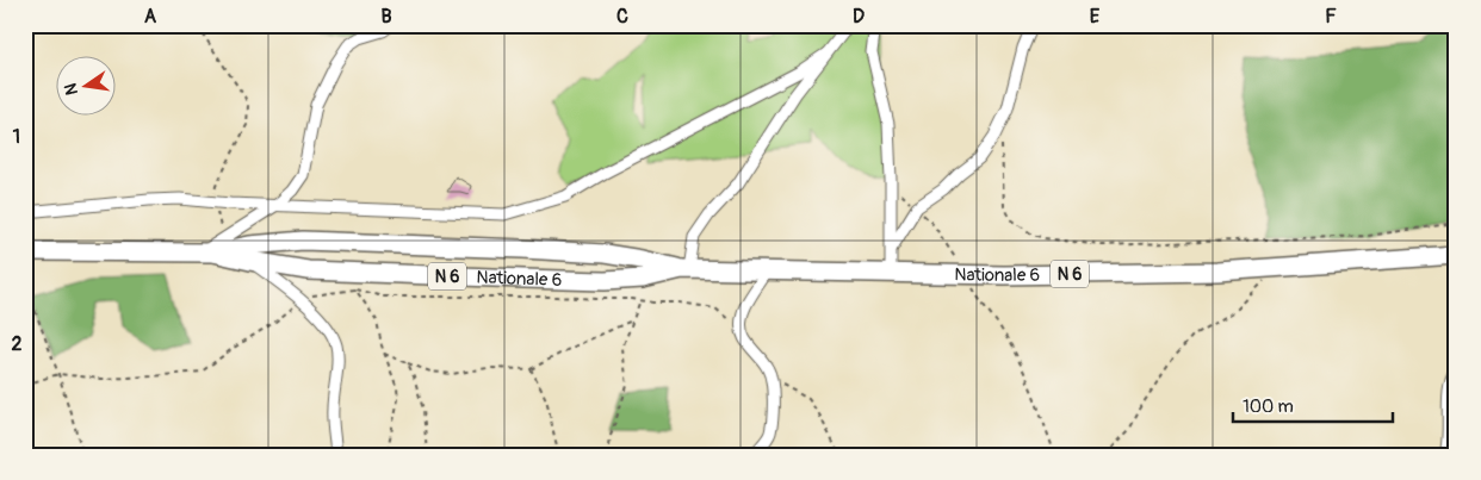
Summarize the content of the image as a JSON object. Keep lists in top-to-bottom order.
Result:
{
  "streets": {
    "main road": ["Nationale 6", "N 6"]
  },
  "scale_bar": "100 m",
  "north": "left",
  "grid": {
    "columns": [
      "A",
      "B",
      "C",
      "D",
      "E",
      "F"
    ],
    "rows": ["1", "2"]
  }
}
